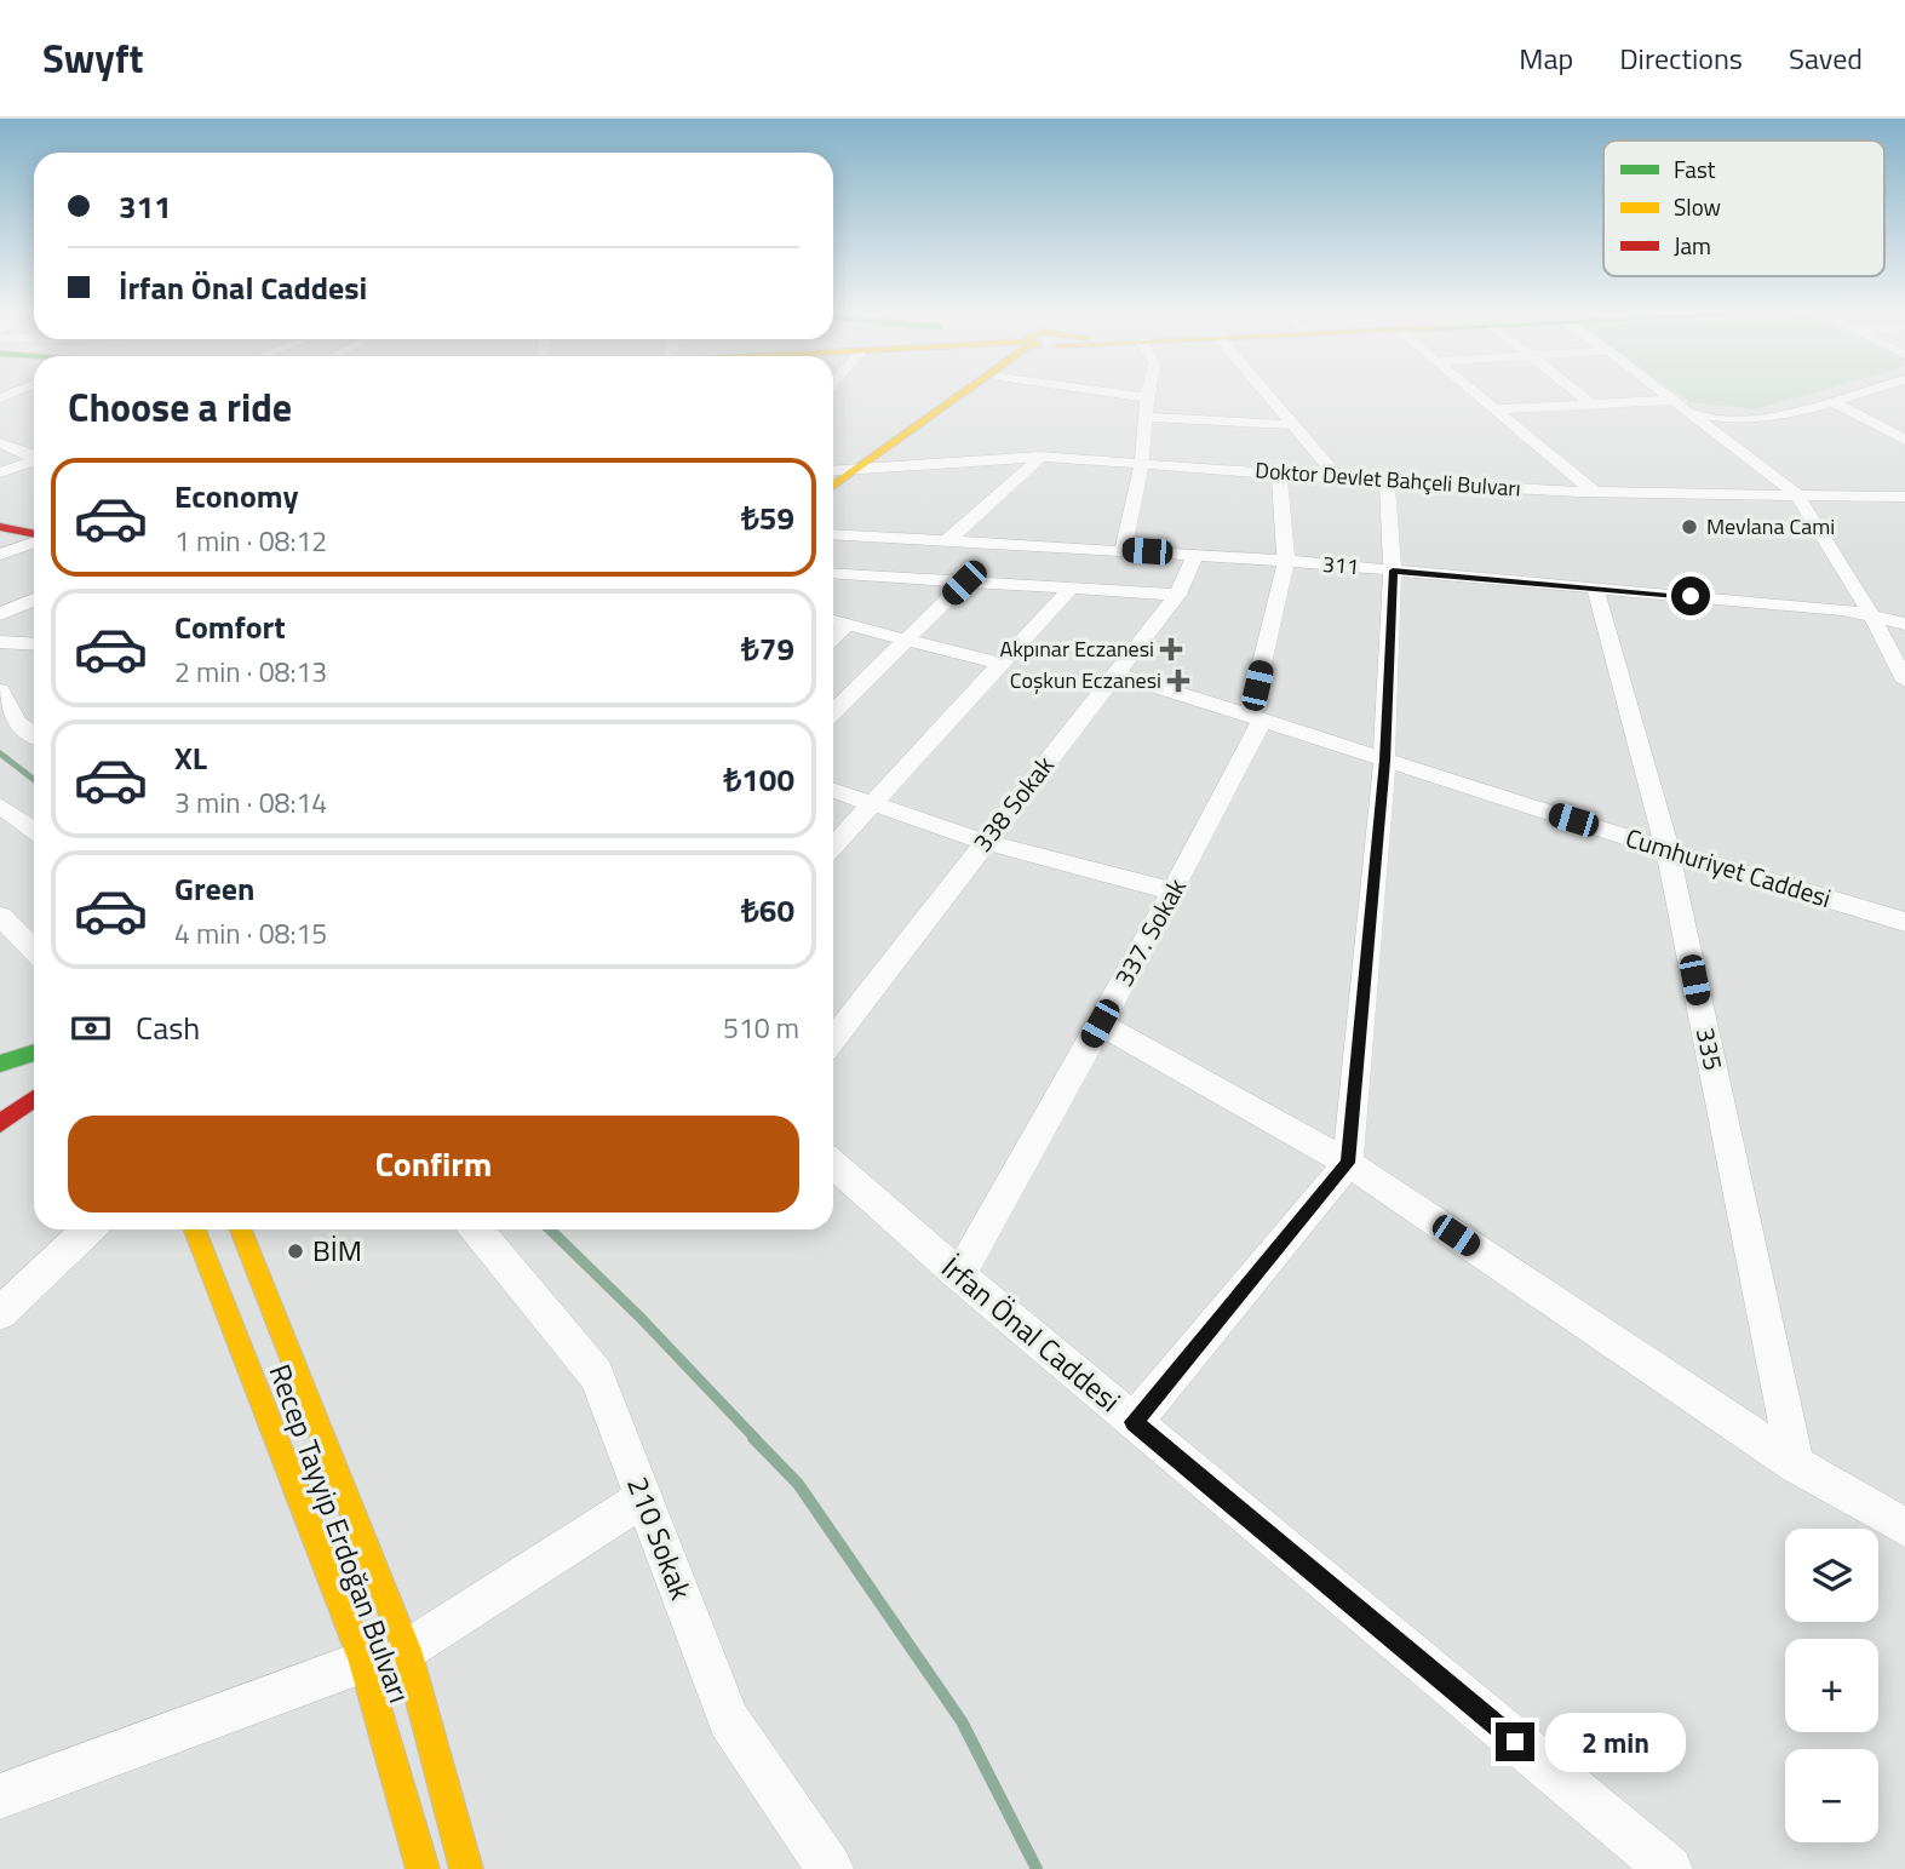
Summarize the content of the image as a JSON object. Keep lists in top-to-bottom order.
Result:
{
  "streets": {
    "main road": ["Recep Tayyip Erdoğan Bulvarı"],
    "street": [
      "Doktor Devlet Bahçeli Bulvarı",
      "311",
      "338 Sokak",
      "Cumhuriyet Caddesi",
      "337. Sokak",
      "335",
      "İrfan Önal Caddesi",
      "210 Sokak"
    ]
  },
  "crossings": [
    ["Doktor Devlet Bahçeli Bulvarı", "337. Sokak"],
    ["311", "338 Sokak"],
    ["311", "337. Sokak"],
    ["311", "335"],
    ["338 Sokak", "Cumhuriyet Caddesi"],
    ["Cumhuriyet Caddesi", "337. Sokak"],
    ["Cumhuriyet Caddesi", "335"],
    ["337. Sokak", "İrfan Önal Caddesi"]
  ],
  "places": {
    "other": ["Mevlana Cami", "BİM"],
    "health": ["Akpınar Eczanesi", "Coşkun Eczanesi"]
  },
  "legend": ["Fast", "Slow", "Jam"],
  "page": {
    "header": "Swyft",
    "nav": ["Map", "Directions", "Saved"],
    "banner": ["311", "İrfan Önal Caddesi"],
    "heading": "Choose a ride",
    "list": [
      {
        "name": "Economy",
        "note": "1 min · 08:12",
        "value": "₺59"
      },
      {
        "name": "Comfort",
        "note": "2 min · 08:13",
        "value": "₺79"
      },
      {
        "name": "XL",
        "note": "3 min · 08:14",
        "value": "₺100"
      },
      {
        "name": "Green",
        "note": "4 min · 08:15",
        "value": "₺60"
      }
    ],
    "pay": ["Cash", "510 m"],
    "buttons": "Confirm",
    "map_buttons": ["+", "−"],
    "bubble": "2 min"
  }
}
